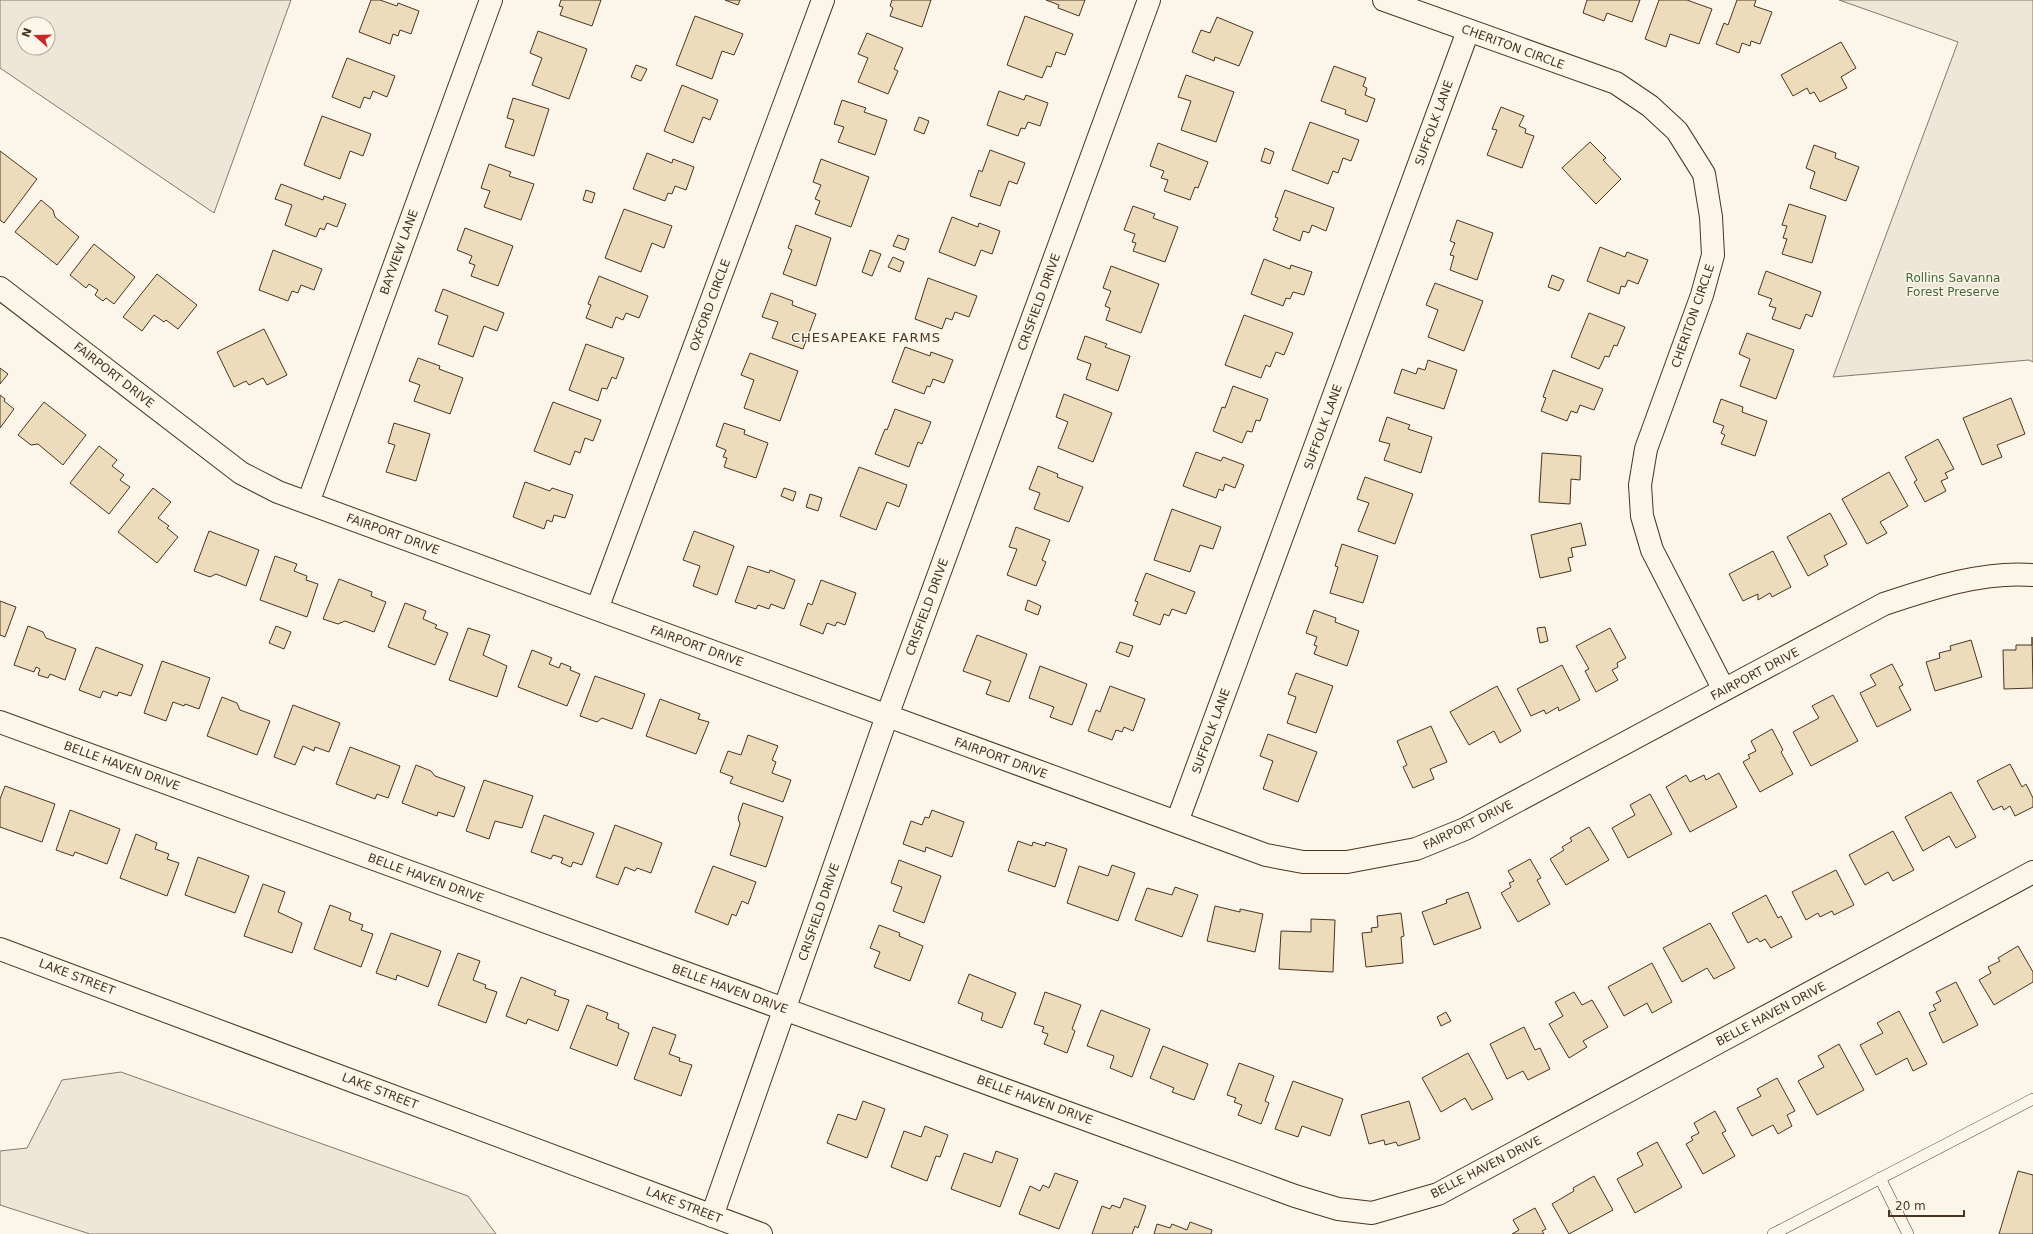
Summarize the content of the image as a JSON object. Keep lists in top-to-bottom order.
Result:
{
  "streets": {
    "street": [
      "CHERITON CIRCLE",
      "SUFFOLK LANE",
      "BAYVIEW LANE",
      "CRISFIELD DRIVE",
      "OXFORD CIRCLE",
      "FAIRPORT DRIVE",
      "BELLE HAVEN DRIVE",
      "LAKE STREET"
    ]
  },
  "crossings": [
    ["CHERITON CIRCLE", "SUFFOLK LANE"],
    ["CHERITON CIRCLE", "FAIRPORT DRIVE"],
    ["SUFFOLK LANE", "FAIRPORT DRIVE"],
    ["BAYVIEW LANE", "FAIRPORT DRIVE"],
    ["CRISFIELD DRIVE", "FAIRPORT DRIVE"],
    ["CRISFIELD DRIVE", "BELLE HAVEN DRIVE"],
    ["CRISFIELD DRIVE", "LAKE STREET"],
    ["OXFORD CIRCLE", "FAIRPORT DRIVE"]
  ],
  "districts": ["CHESAPEAKE FARMS"],
  "parks": ["Rollins Savanna Forest Preserve"],
  "scale_bar": "20 m",
  "north": "left"
}
